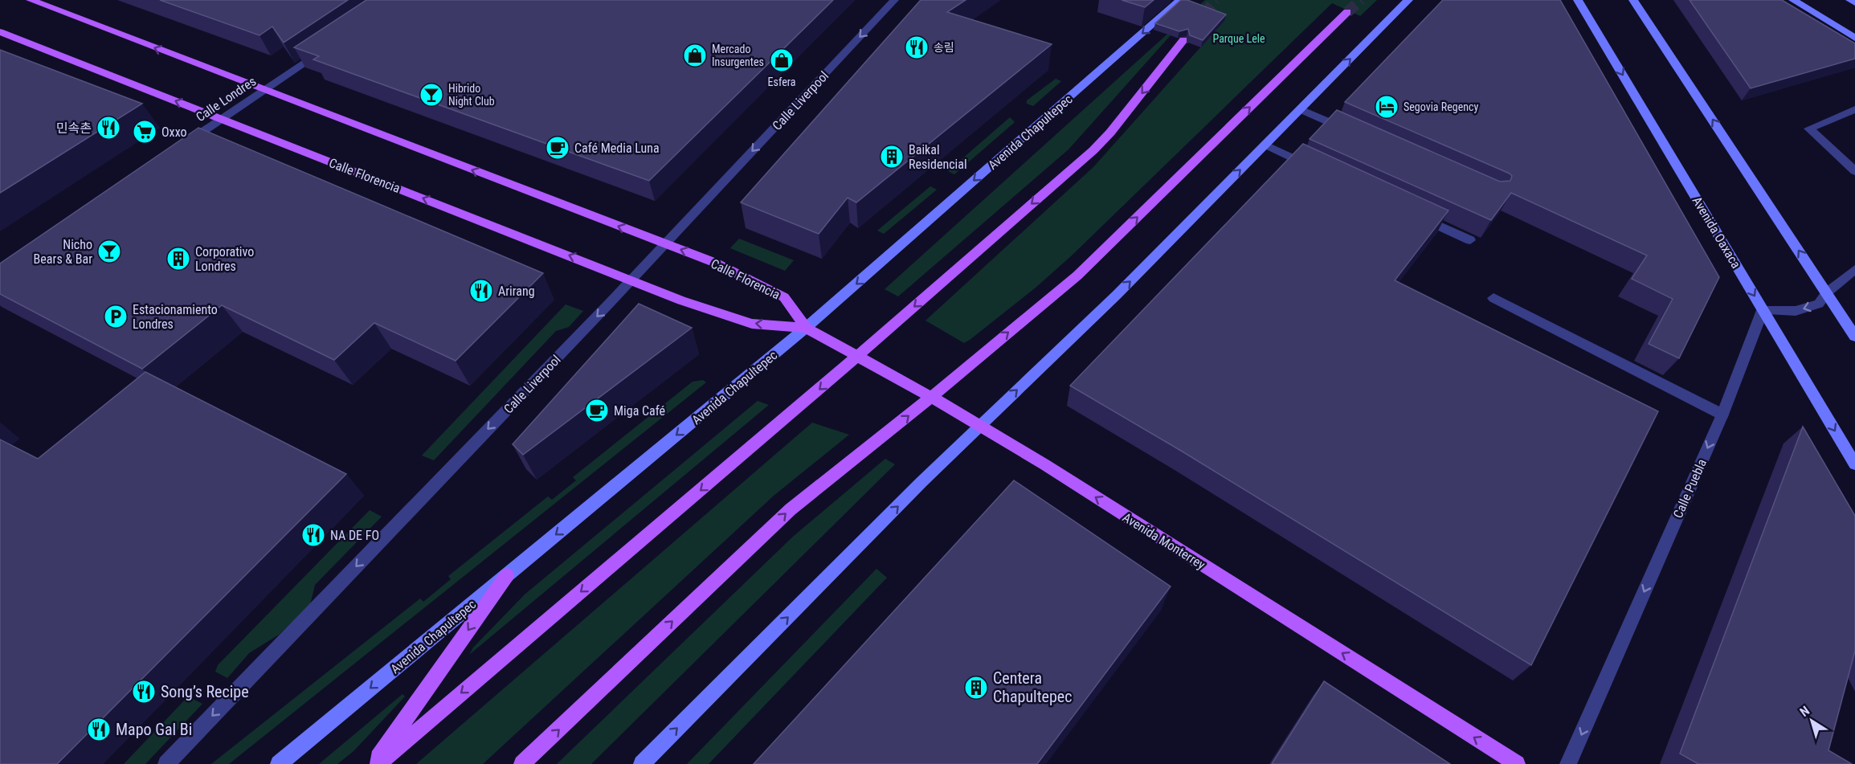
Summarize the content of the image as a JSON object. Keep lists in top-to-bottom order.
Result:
{
  "streets": {
    "main road": [
      "Avenida Chapultepec",
      "Calle Florencia",
      "Avenida Oaxaca",
      "Avenida Monterrey"
    ],
    "street": ["Calle Londres", "Calle Liverpool", "Calle Puebla"]
  },
  "crossings": [
    ["Calle Londres", "Calle Florencia"],
    ["Calle Liverpool", "Calle Florencia"],
    ["Avenida Chapultepec", "Calle Florencia"],
    ["Avenida Chapultepec", "Avenida Monterrey"],
    ["Calle Florencia", "Avenida Monterrey"],
    ["Avenida Oaxaca", "Calle Puebla"]
  ],
  "one_way": [
    "Calle Liverpool",
    "Calle Florencia",
    "Calle Puebla",
    "Avenida Monterrey"
  ],
  "parks": ["Parque Lele"],
  "places": {
    "restaurant": [
      "송림",
      "민속촌",
      "Arirang",
      "NA DE FO",
      "Song’s Recipe",
      "Mapo Gal Bi"
    ],
    "shop": ["Mercado Insurgentes", "Esfera"],
    "bar": ["Hibrido Night Club", "Nicho Bears & Bar"],
    "hotel": ["Segovia Regency"],
    "supermarket": ["Oxxo"],
    "cafe": ["Café Media Luna", "Miga Café"],
    "building": ["Baikal Residencial", "Corporativo Londres", "Centera Chapultepec"],
    "parking": ["Estacionamiento Londres"]
  },
  "north": "top left"
}
